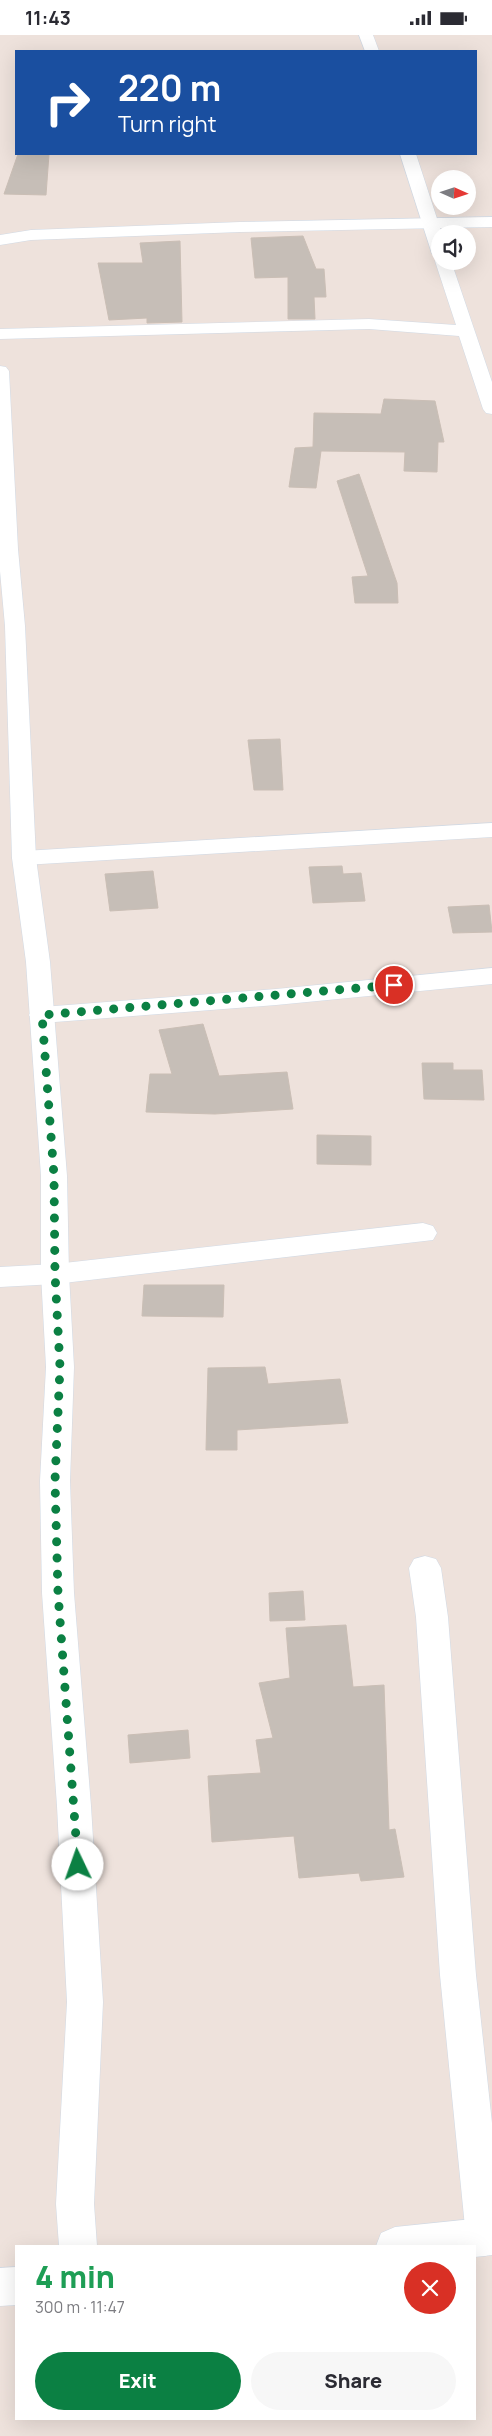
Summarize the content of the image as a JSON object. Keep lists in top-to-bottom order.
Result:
{
  "north": "right",
  "page": {
    "status": "11:43",
    "turn": ["220 m", "Turn right"],
    "heading": ["4 min", "300 m · 11:47"],
    "buttons": ["Exit", "Share"]
  }
}
